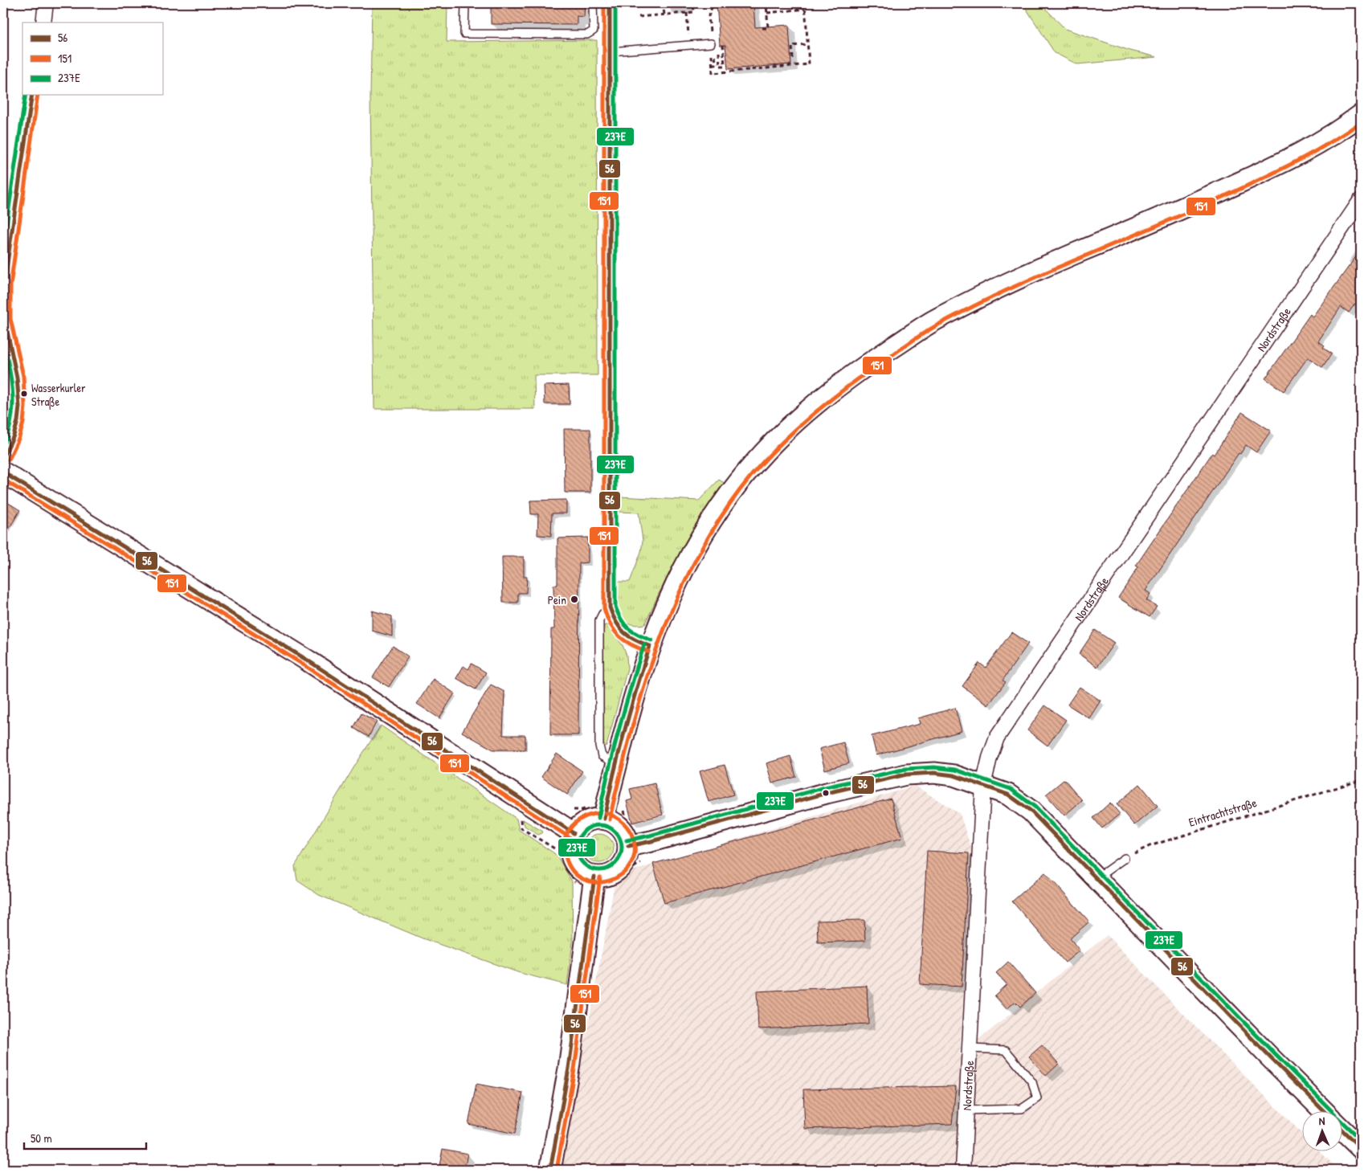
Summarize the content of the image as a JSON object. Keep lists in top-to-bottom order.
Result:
{
  "streets": {
    "street": ["Nordstraße"],
    "path": ["Eintrachtstraße"]
  },
  "places": ["Wasserkurler Straße", "Pein"],
  "lines": ["transit line 56", "transit line 151", "transit line 237E"],
  "legend": ["56", "151", "237E"],
  "scale_bar": "50 m",
  "north": "top"
}
